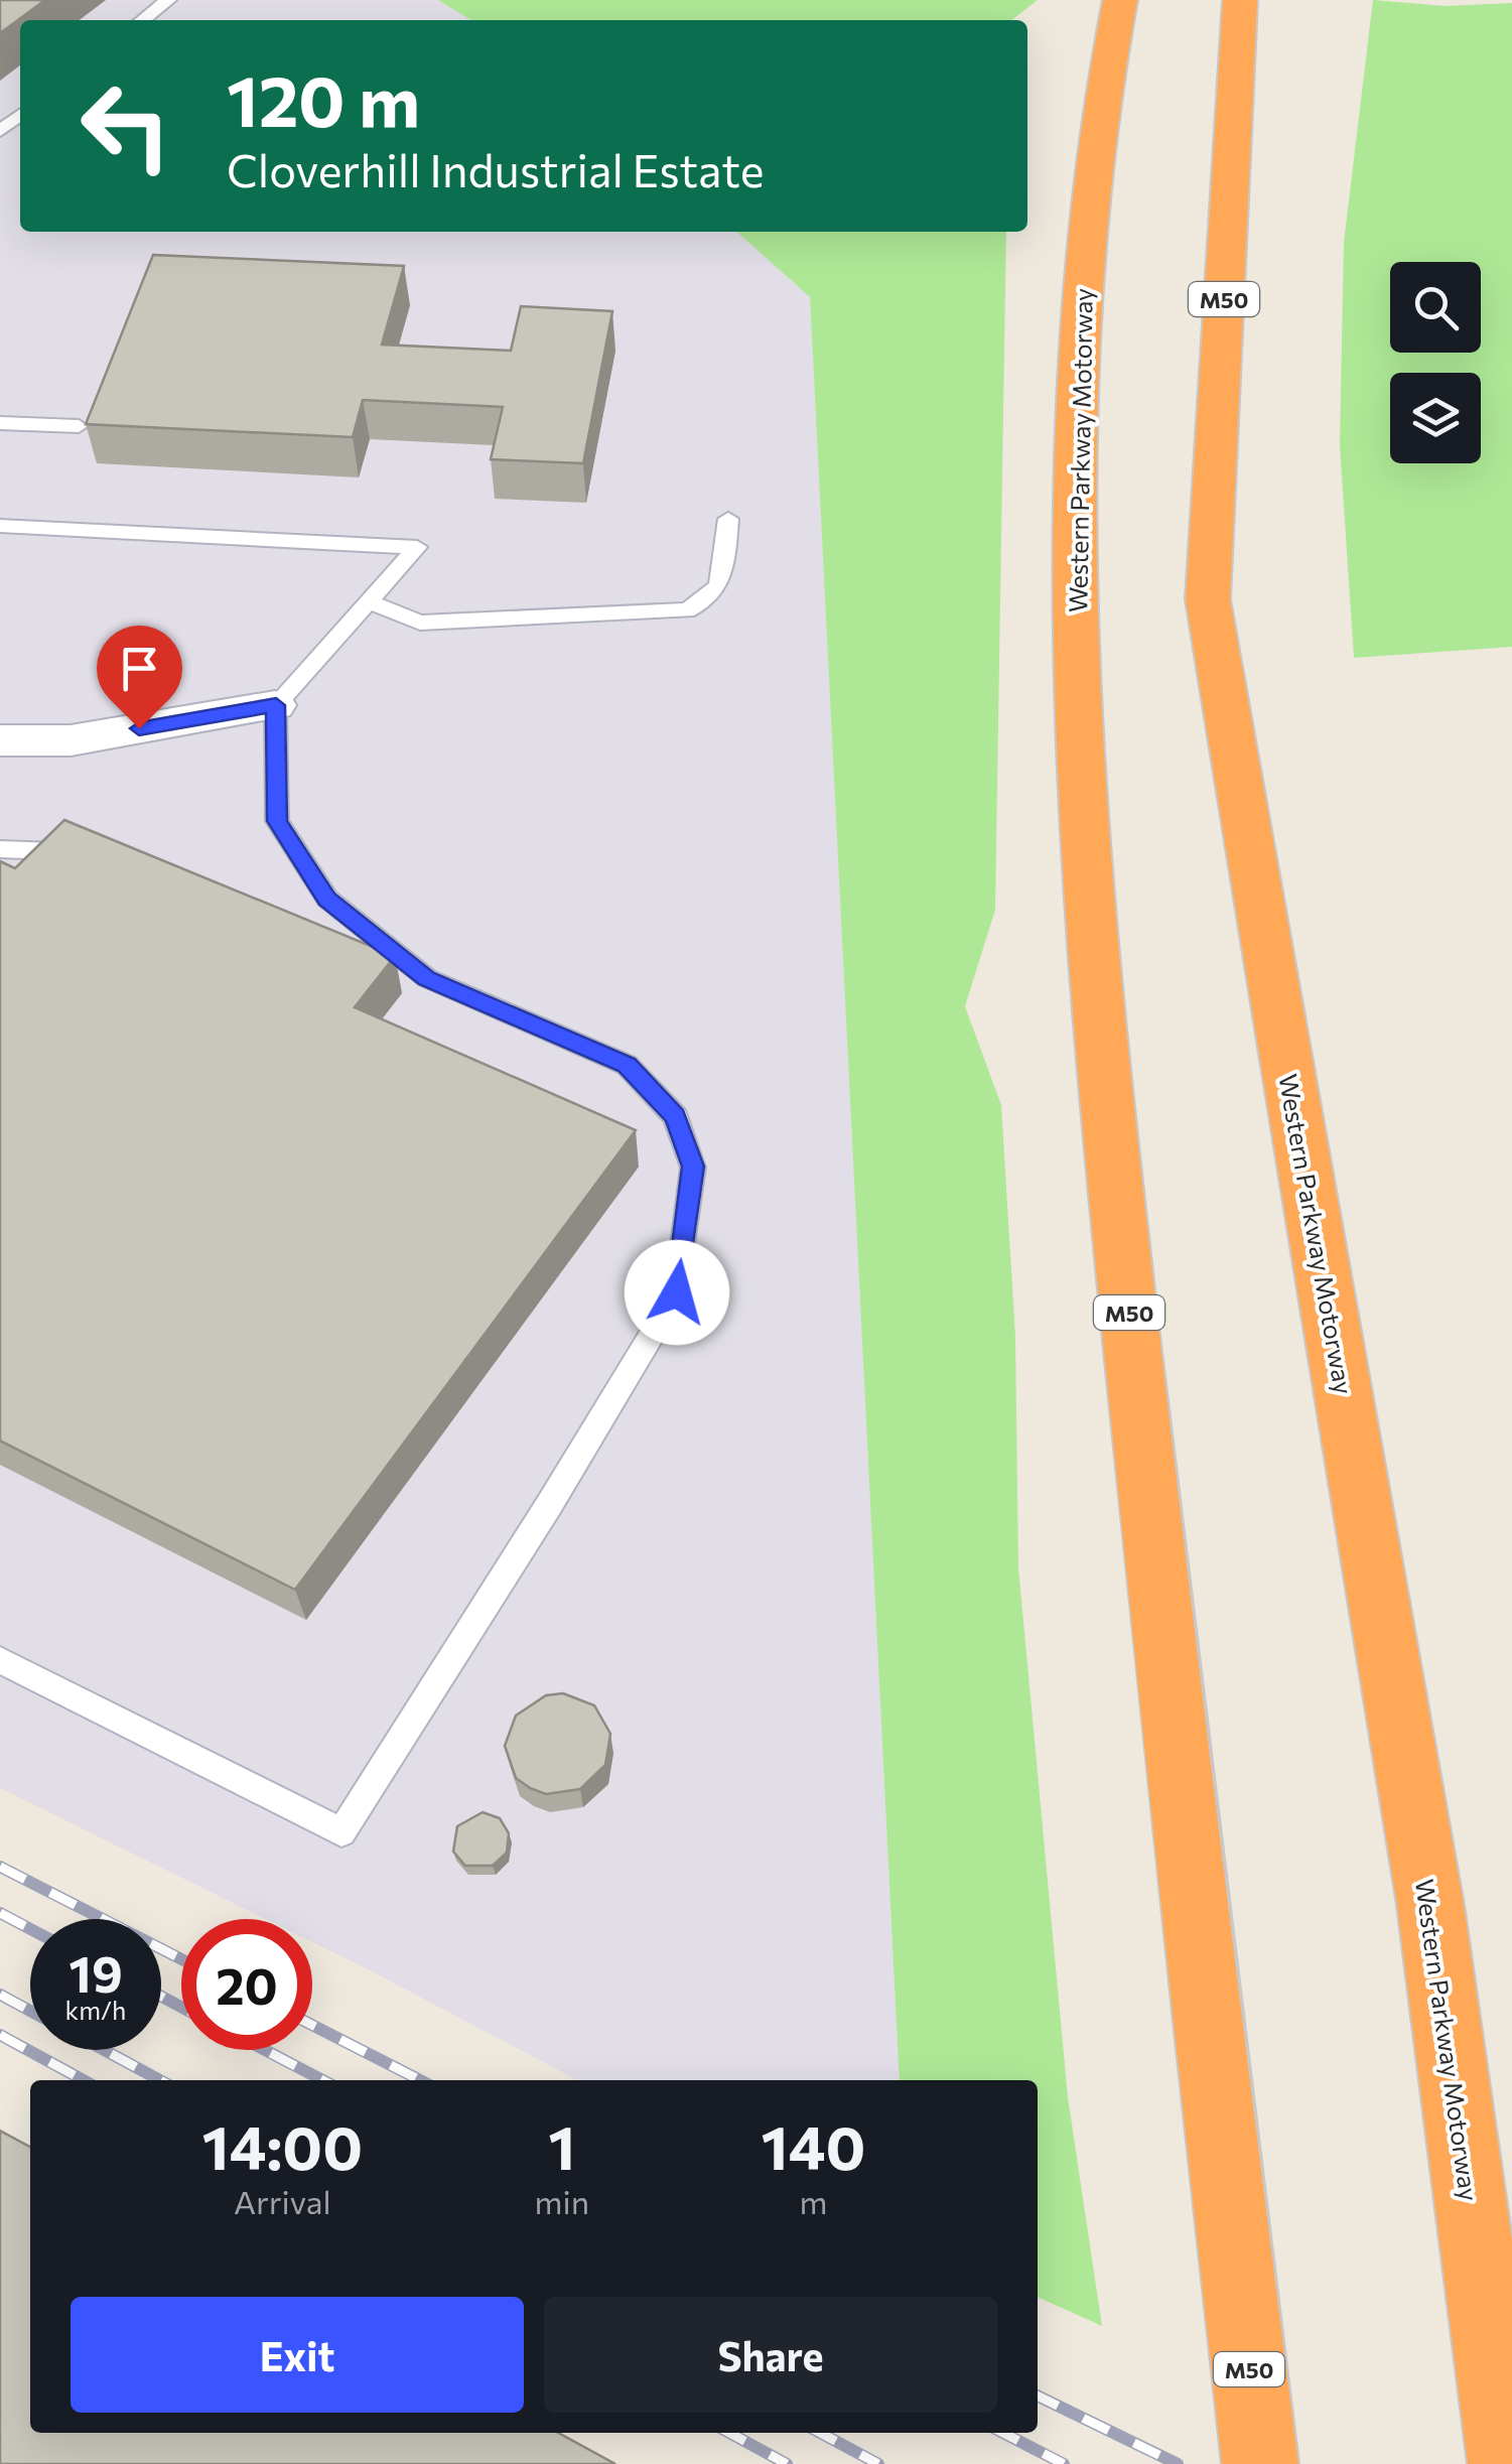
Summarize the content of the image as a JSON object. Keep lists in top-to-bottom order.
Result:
{
  "streets": {
    "highway": ["M50", "Western Parkway Motorway"]
  },
  "page": {
    "turn": ["120 m", "Cloverhill Industrial Estate"],
    "speed": "19 km/h",
    "limit": "20",
    "eta": [
      "14:00",
      "Arrival",
      "1",
      "min",
      "140",
      "m"
    ],
    "buttons": ["Exit", "Share"]
  }
}
